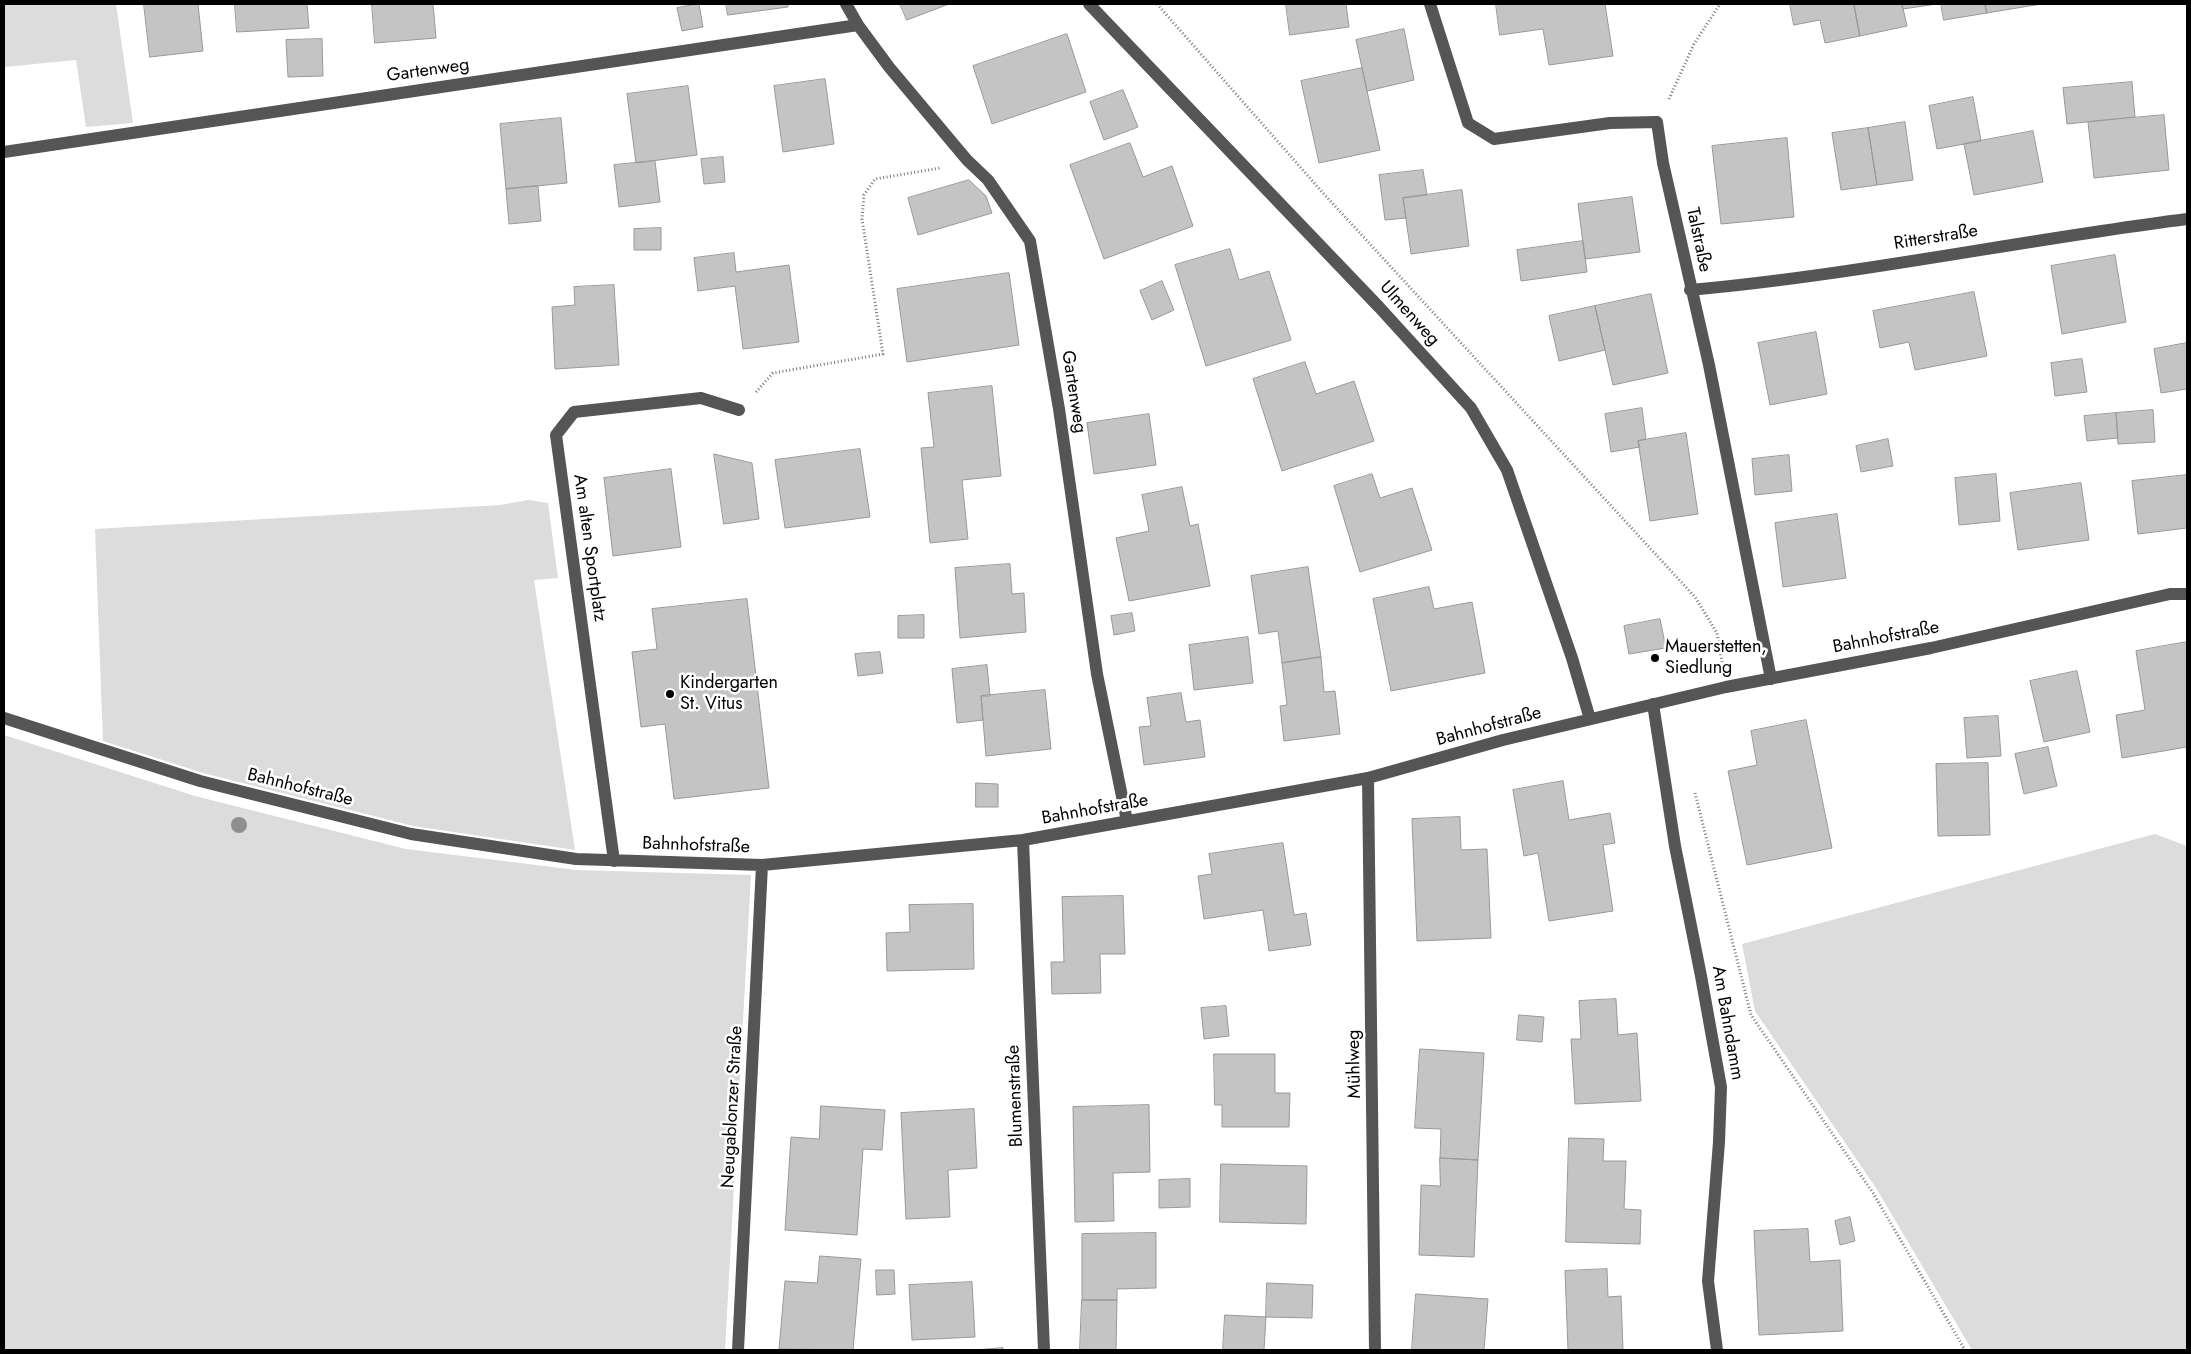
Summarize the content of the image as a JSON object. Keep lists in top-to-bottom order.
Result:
{
  "streets": {
    "street": [
      "Gartenweg",
      "Ritterstraße",
      "Talstraße",
      "Ulmenweg",
      "Am alten Sportplatz",
      "Bahnhofstraße",
      "Am Bahndamm",
      "Mühlweg",
      "Blumenstraße",
      "Neugablonzer Straße"
    ]
  },
  "crossings": [
    ["Gartenweg", "Bahnhofstraße"],
    ["Ritterstraße", "Talstraße"],
    ["Talstraße", "Bahnhofstraße"],
    ["Ulmenweg", "Bahnhofstraße"],
    ["Am alten Sportplatz", "Bahnhofstraße"],
    ["Bahnhofstraße", "Am Bahndamm"],
    ["Bahnhofstraße", "Mühlweg"],
    ["Bahnhofstraße", "Blumenstraße"],
    ["Bahnhofstraße", "Neugablonzer Straße"]
  ],
  "places": ["Mauerstetten, Siedlung", "Kindergarten St. Vitus"]
}
